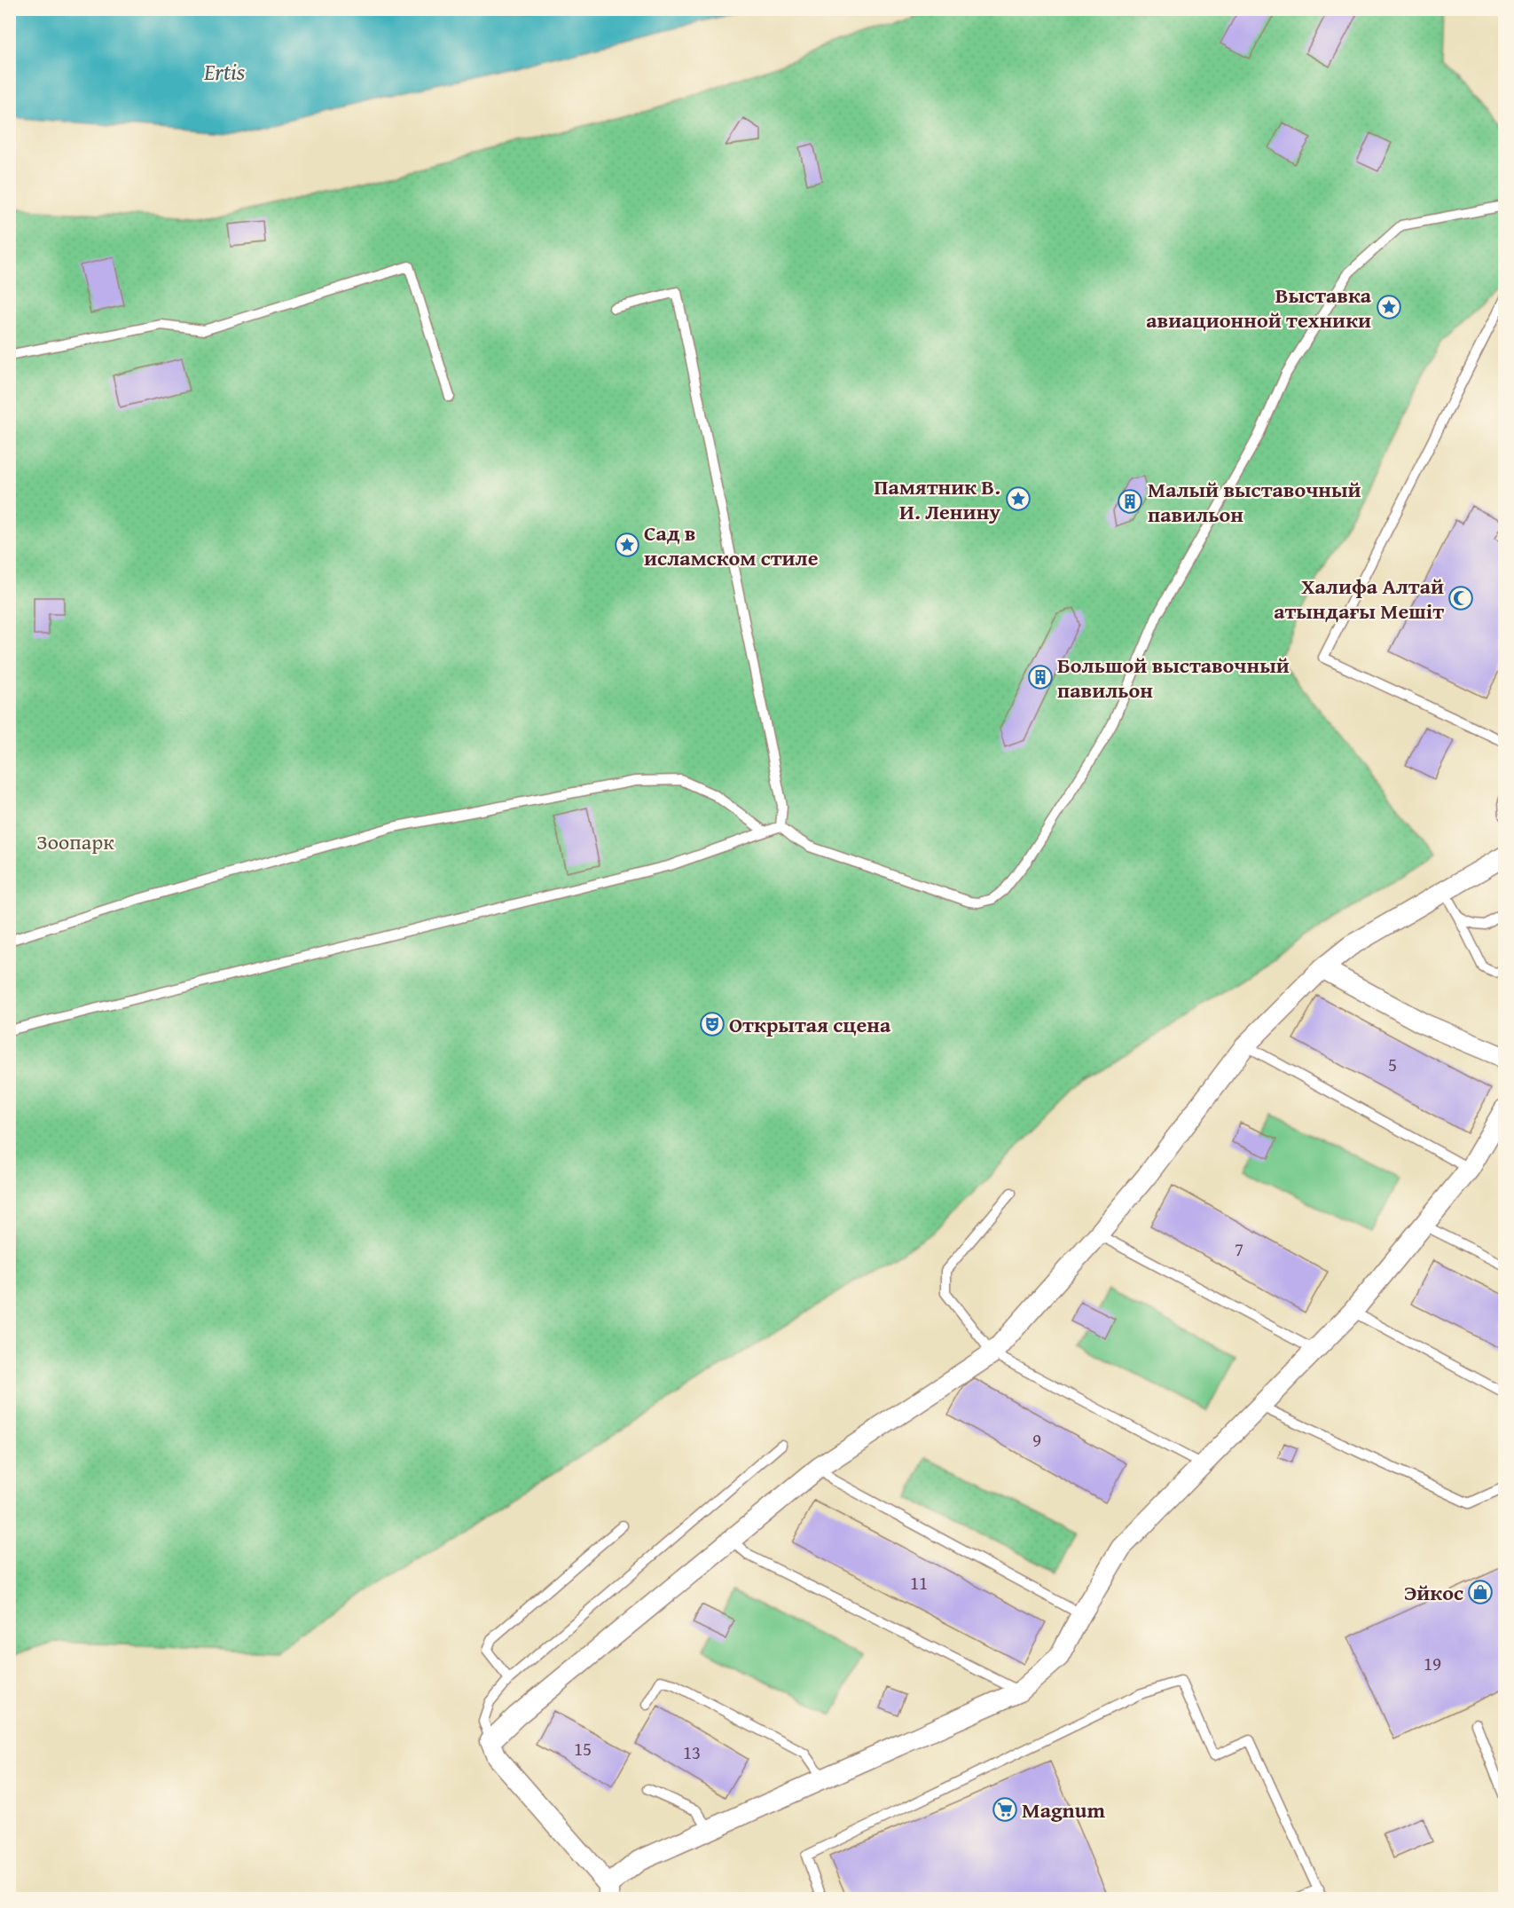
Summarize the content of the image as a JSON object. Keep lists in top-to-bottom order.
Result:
{
  "water": ["Ertis"],
  "parks": ["Зоопарк"],
  "places": {
    "place": ["Выставка авиационной техники", "Памятник В. И. Ленину", "Сад в исламском стиле"],
    "building": ["Малый выставочный павильон", "Большой выставочный павильон"],
    "mosque": ["Халифа Алтай атындағы Мешіт"],
    "theatre": ["Открытая сцена"],
    "shop": ["Эйкос"],
    "supermarket": ["Magnum"]
  },
  "house_numbers": [
    "5",
    "7",
    "9",
    "11",
    "19",
    "15",
    "13"
  ]
}
